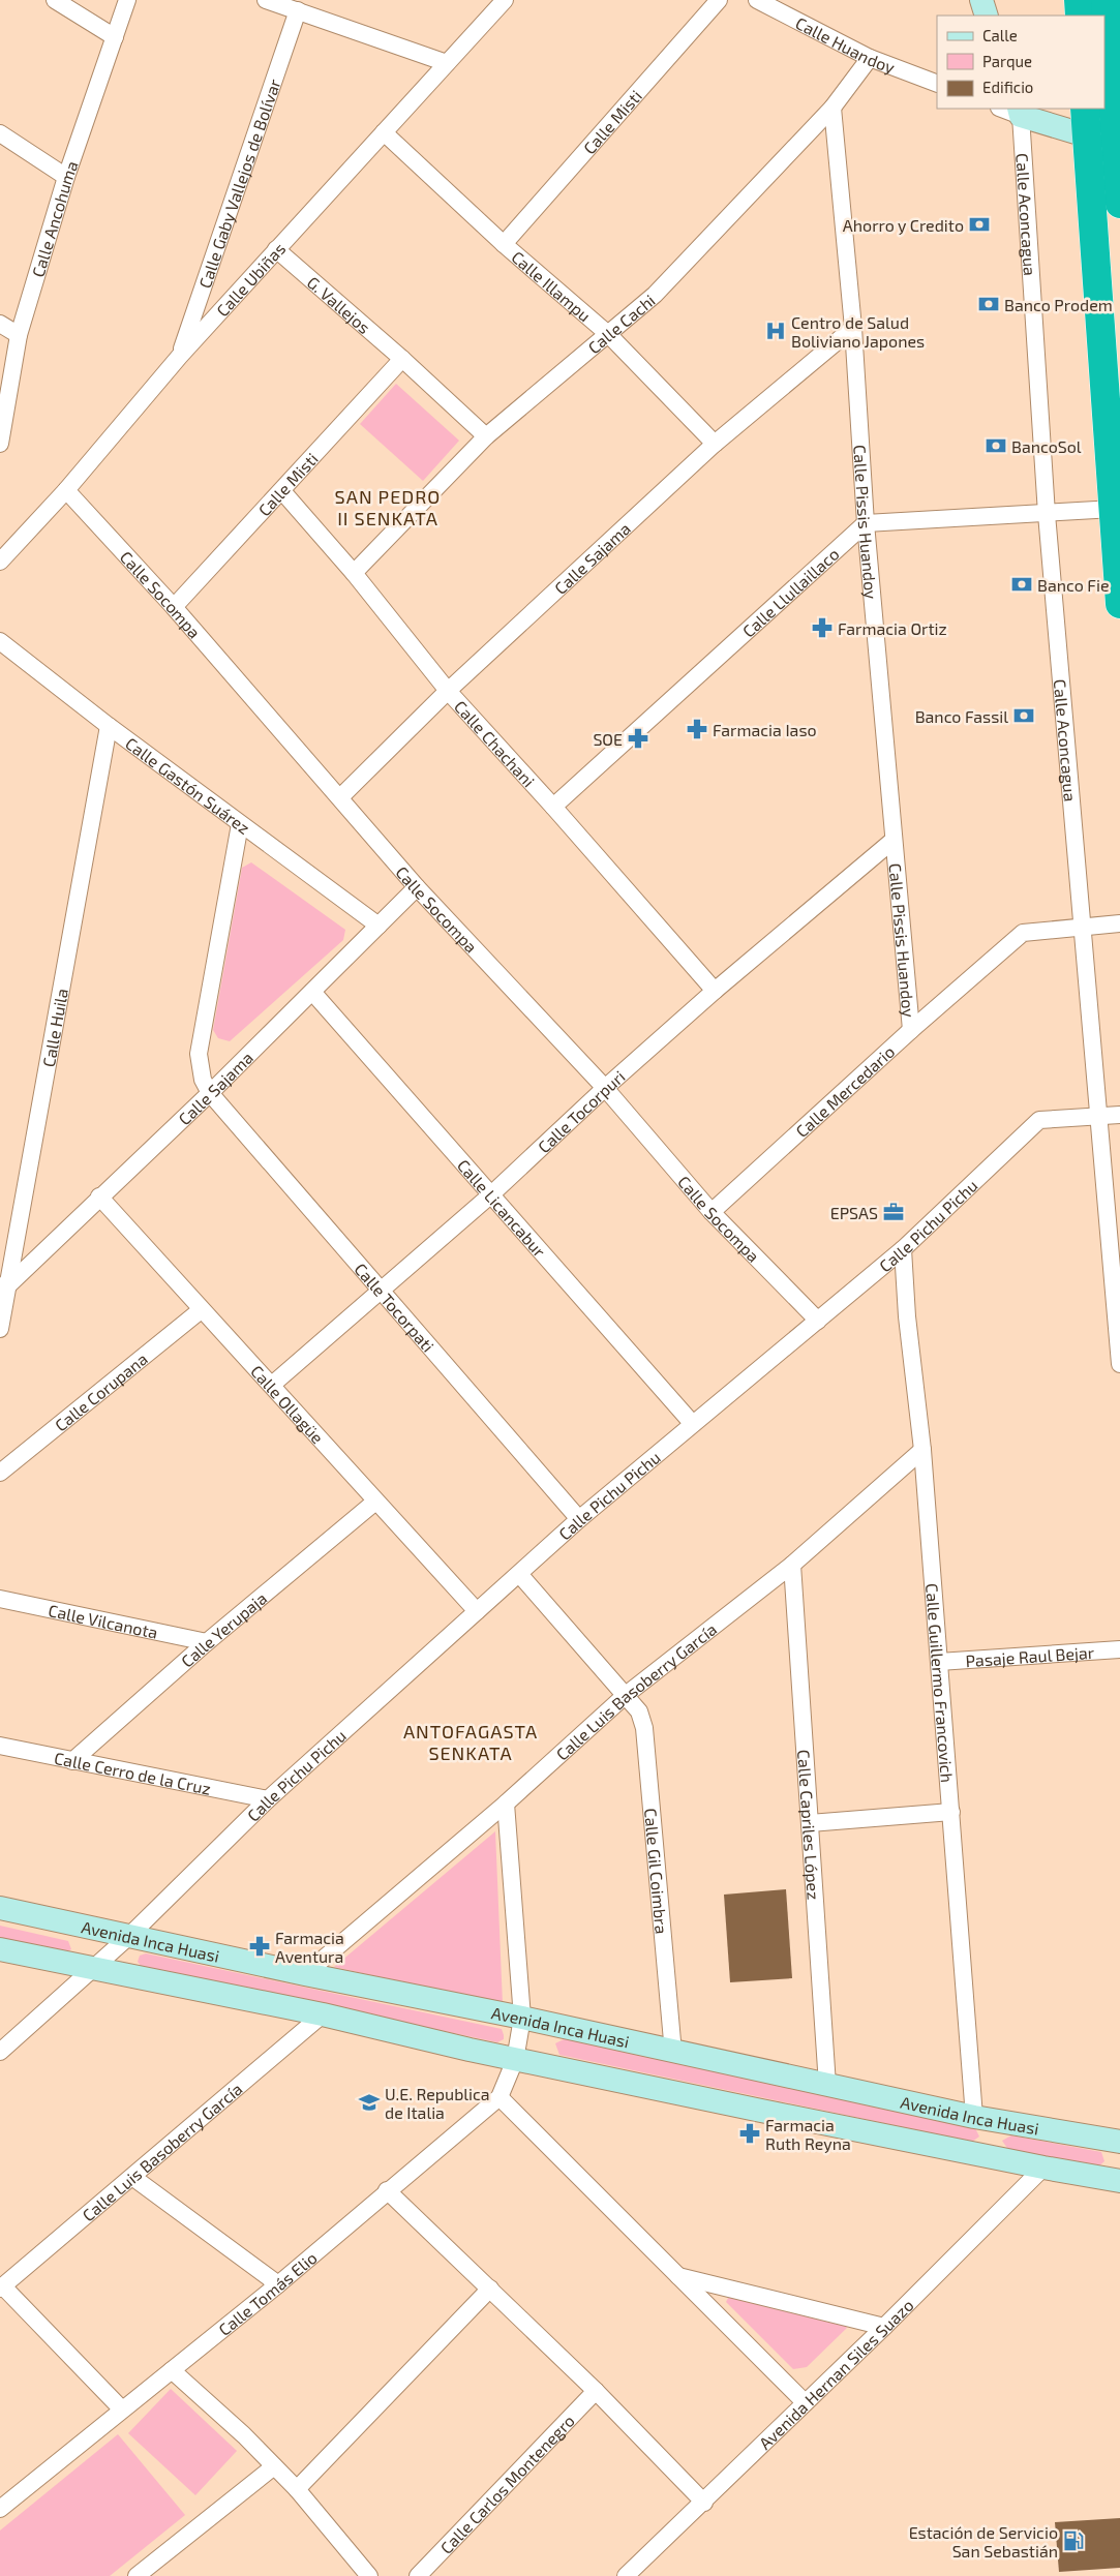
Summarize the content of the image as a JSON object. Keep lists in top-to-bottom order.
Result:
{
  "streets": {
    "street": [
      "Calle Huandoy",
      "Calle Misti",
      "Calle Gaby Vallejos de Bolívar",
      "Calle Aconcagua",
      "Calle Ancohuma",
      "Calle Ubiñas",
      "Calle Illampu",
      "G. Vallejos",
      "Calle Cachi",
      "Calle Pissis Huandoy",
      "Calle Sajama",
      "Calle Llullaillaco",
      "Calle Socompa",
      "Calle Chachani",
      "Calle Gastón Suárez",
      "Calle Huila",
      "Calle Mercedario",
      "Calle Tocorpuri",
      "Calle Licancabur",
      "Calle Pichu Pichu",
      "Calle Tocorpati",
      "Calle Corupana",
      "Calle Ollagüe",
      "Calle Vilcanota",
      "Calle Yerupaja",
      "Pasaje Raul Bejar",
      "Calle Guillermo Francovich",
      "Calle Luis Basoberry García",
      "Calle Cerro de la Cruz",
      "Calle Capriles López",
      "Calle Gil Coimbra",
      "Avenida Inca Huasi",
      "Calle Tomás Elio",
      "Avenida Hernan Siles Suazo",
      "Calle Carlos Montenegro"
    ]
  },
  "crossings": [
    ["Calle Huandoy", "Calle Cachi"],
    ["Calle Misti", "Calle Illampu"],
    ["Calle Misti", "G. Vallejos"],
    ["Calle Misti", "Calle Socompa"],
    ["Calle Misti", "Calle Chachani"],
    ["Calle Gaby Vallejos de Bolívar", "Calle Ubiñas"],
    ["Calle Aconcagua", "Calle Mercedario"],
    ["Calle Aconcagua", "Calle Pichu Pichu"],
    ["Calle Ubiñas", "Calle Illampu"],
    ["Calle Ubiñas", "G. Vallejos"],
    ["Calle Ubiñas", "Calle Socompa"],
    ["Calle Illampu", "Calle Cachi"],
    ["Calle Illampu", "Calle Sajama"],
    ["G. Vallejos", "Calle Cachi"],
    ["Calle Cachi", "Calle Pissis Huandoy"],
    ["Calle Cachi", "Calle Chachani"],
    ["Calle Pissis Huandoy", "Calle Sajama"],
    ["Calle Pissis Huandoy", "Calle Llullaillaco"],
    ["Calle Pissis Huandoy", "Calle Mercedario"],
    ["Calle Pissis Huandoy", "Calle Tocorpuri"],
    ["Calle Sajama", "Calle Socompa"],
    ["Calle Sajama", "Calle Chachani"],
    ["Calle Sajama", "Calle Gastón Suárez"],
    ["Calle Sajama", "Calle Huila"],
    ["Calle Sajama", "Calle Licancabur"],
    ["Calle Sajama", "Calle Tocorpati"],
    ["Calle Sajama", "Calle Ollagüe"],
    ["Calle Llullaillaco", "Calle Chachani"],
    ["Calle Socompa", "Calle Mercedario"],
    ["Calle Socompa", "Calle Tocorpuri"],
    ["Calle Socompa", "Calle Pichu Pichu"],
    ["Calle Chachani", "Calle Tocorpuri"],
    ["Calle Gastón Suárez", "Calle Huila"],
    ["Calle Tocorpuri", "Calle Licancabur"],
    ["Calle Tocorpuri", "Calle Tocorpati"],
    ["Calle Tocorpuri", "Calle Ollagüe"],
    ["Calle Licancabur", "Calle Pichu Pichu"],
    ["Calle Pichu Pichu", "Calle Tocorpati"],
    ["Calle Pichu Pichu", "Calle Ollagüe"],
    ["Calle Pichu Pichu", "Calle Guillermo Francovich"],
    ["Calle Pichu Pichu", "Calle Cerro de la Cruz"],
    ["Calle Pichu Pichu", "Calle Gil Coimbra"],
    ["Calle Pichu Pichu", "Avenida Inca Huasi"],
    ["Calle Corupana", "Calle Ollagüe"],
    ["Calle Ollagüe", "Calle Yerupaja"],
    ["Calle Vilcanota", "Calle Yerupaja"],
    ["Calle Yerupaja", "Calle Cerro de la Cruz"],
    ["Pasaje Raul Bejar", "Calle Guillermo Francovich"],
    ["Calle Guillermo Francovich", "Calle Luis Basoberry García"],
    ["Calle Guillermo Francovich", "Avenida Inca Huasi"],
    ["Calle Luis Basoberry García", "Calle Capriles López"],
    ["Calle Luis Basoberry García", "Calle Gil Coimbra"],
    ["Calle Luis Basoberry García", "Avenida Inca Huasi"],
    ["Calle Luis Basoberry García", "Calle Tomás Elio"],
    ["Calle Capriles López", "Avenida Inca Huasi"],
    ["Calle Gil Coimbra", "Avenida Inca Huasi"],
    ["Avenida Inca Huasi", "Calle Tomás Elio"]
  ],
  "districts": ["SAN PEDRO II SENKATA", "ANTOFAGASTA SENKATA"],
  "places": {
    "bank": [
      "Ahorro y Credito",
      "Banco Prodem",
      "BancoSol",
      "Banco Fie",
      "Banco Fassil"
    ],
    "hospital": ["Centro de Salud Boliviano Japones"],
    "pharmacy": [
      "Farmacia Ortiz",
      "Farmacia Iaso",
      "SOE",
      "Farmacia Aventura",
      "Farmacia Ruth Reyna"
    ],
    "office": ["EPSAS"],
    "school or university": ["U.E. Republica de Italia"],
    "fuel station": ["Estación de Servicio San Sebastián"]
  },
  "legend": ["Calle", "Parque", "Edificio"]
}
